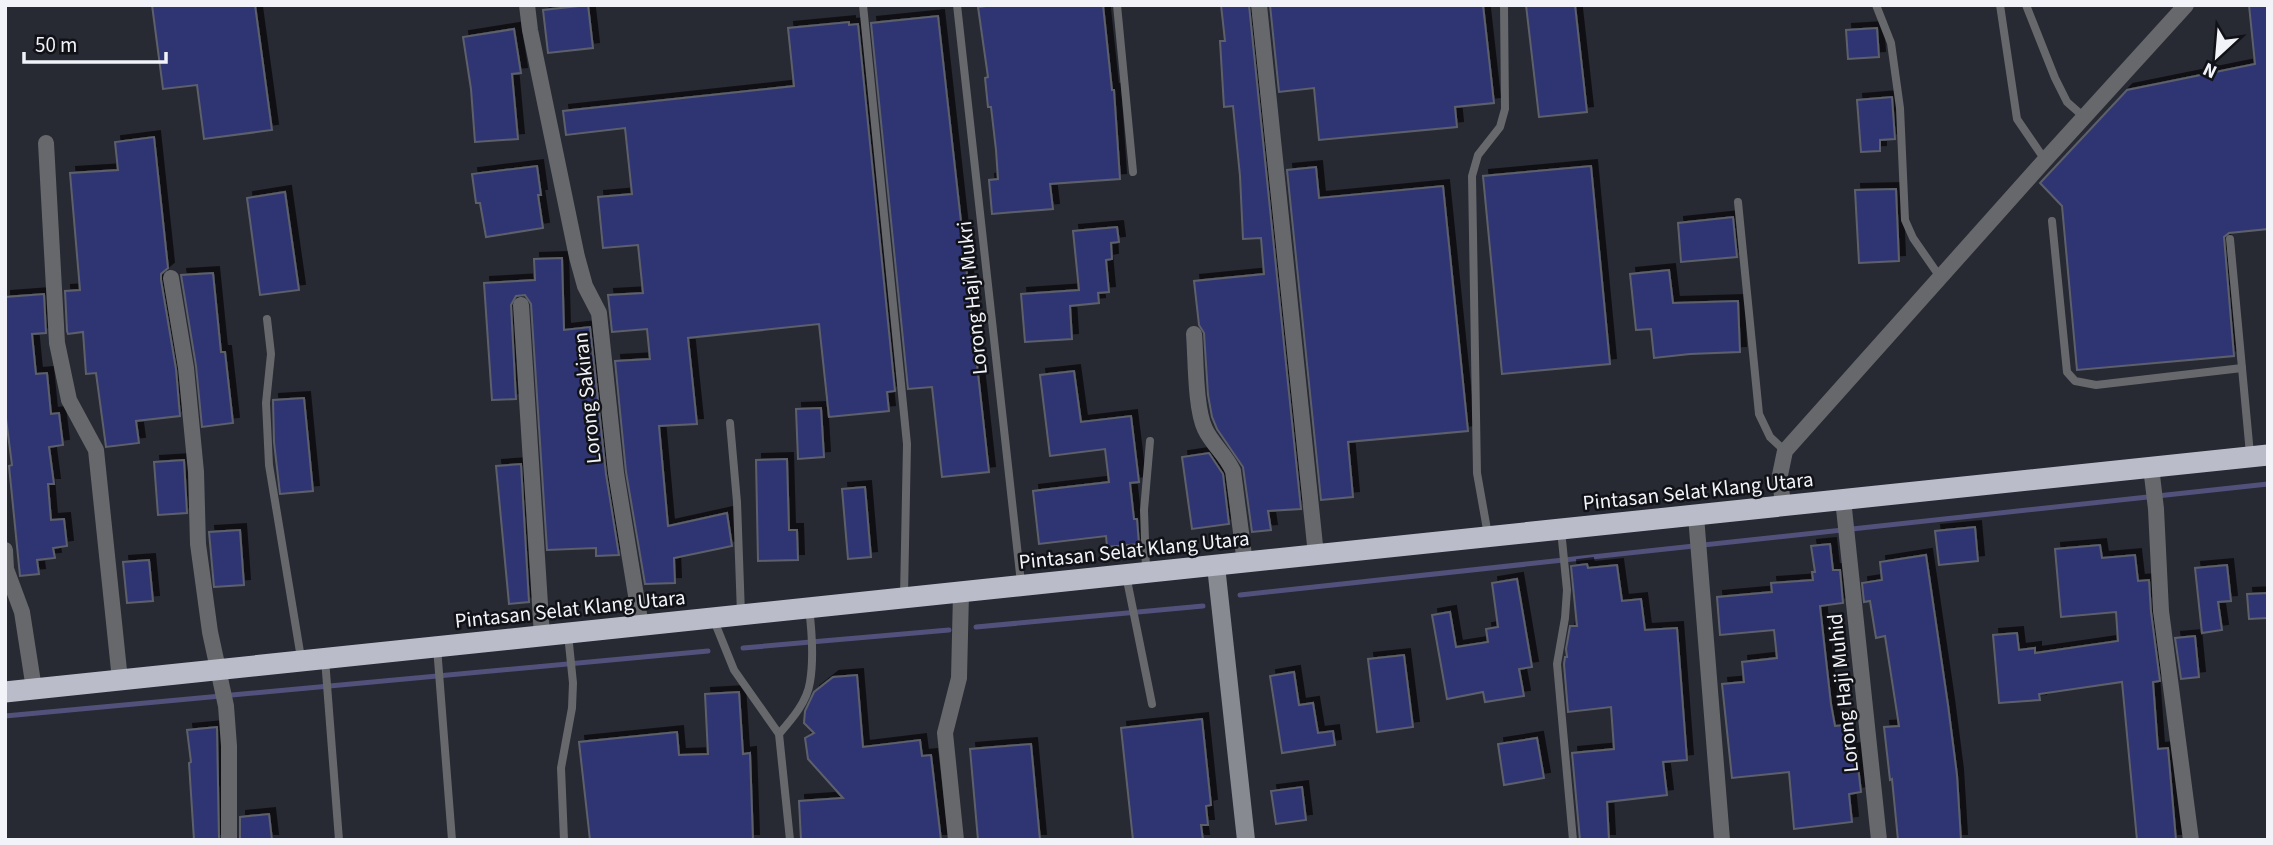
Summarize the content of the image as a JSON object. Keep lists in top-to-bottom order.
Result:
{
  "streets": {
    "highway": ["Pintasan Selat Klang Utara"],
    "street": ["Lorong Sakiran", "Lorong Haji Muhid"],
    "lane": ["Lorong Haji Mukri"]
  },
  "crossings": [
    ["Lorong Haji Mukri", "Pintasan Selat Klang Utara"],
    ["Lorong Sakiran", "Pintasan Selat Klang Utara"],
    ["Pintasan Selat Klang Utara", "Lorong Haji Muhid"]
  ],
  "scale_bar": "50 m",
  "north": "bottom left"
}
